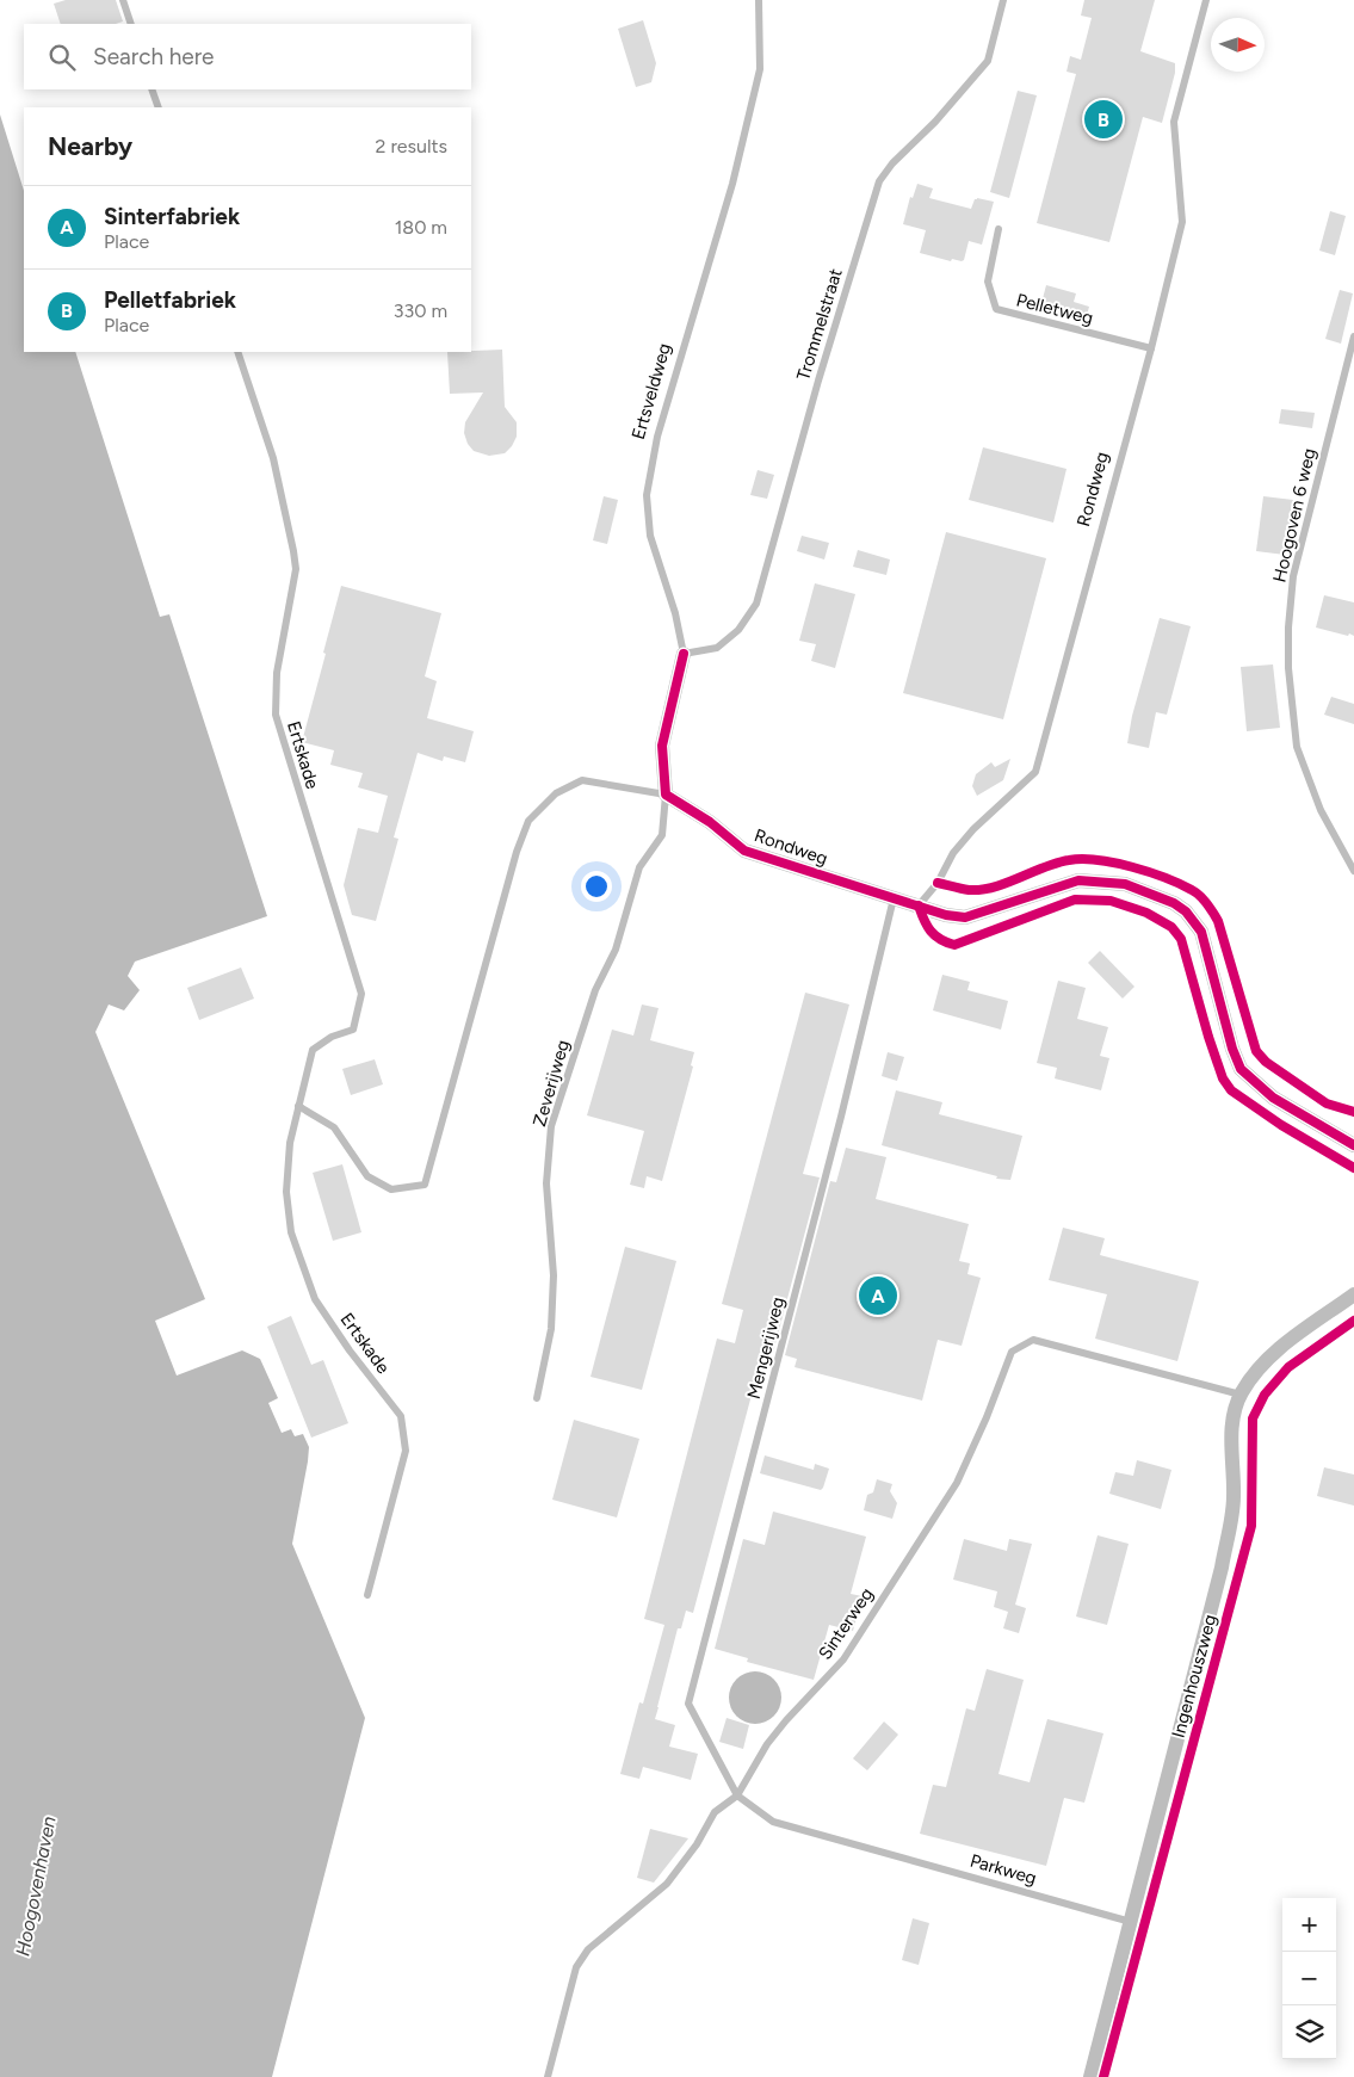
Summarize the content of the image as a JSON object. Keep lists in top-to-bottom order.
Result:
{
  "streets": {
    "street": ["Ertsveldweg", "Rondweg", "Ingenhouszweg"],
    "lane": [
      "Pelletweg",
      "Trommelstraat",
      "Hoogoven 6 weg",
      "Ertskade",
      "Zeverijweg",
      "Mengerijweg",
      "Sinterweg",
      "Parkweg"
    ]
  },
  "crossings": [
    ["Pelletweg", "Rondweg"],
    ["Trommelstraat", "Ertsveldweg"],
    ["Ertsveldweg", "Rondweg"],
    ["Ertsveldweg", "Zeverijweg"],
    ["Rondweg", "Zeverijweg"],
    ["Rondweg", "Mengerijweg"],
    ["Mengerijweg", "Sinterweg"],
    ["Mengerijweg", "Parkweg"],
    ["Sinterweg", "Ingenhouszweg"],
    ["Sinterweg", "Parkweg"],
    ["Ingenhouszweg", "Parkweg"]
  ],
  "water": ["Hoogovenhaven"],
  "north": "right",
  "page": {
    "search": "Search here",
    "pins": ["B", "A"],
    "heading": ["Nearby", "2 results"],
    "list": [
      {
        "mark": "A",
        "name": "Sinterfabriek",
        "note": "Place",
        "value": "180 m"
      },
      {
        "mark": "B",
        "name": "Pelletfabriek",
        "note": "Place",
        "value": "330 m"
      }
    ],
    "map_buttons": ["+", "−"]
  }
}
